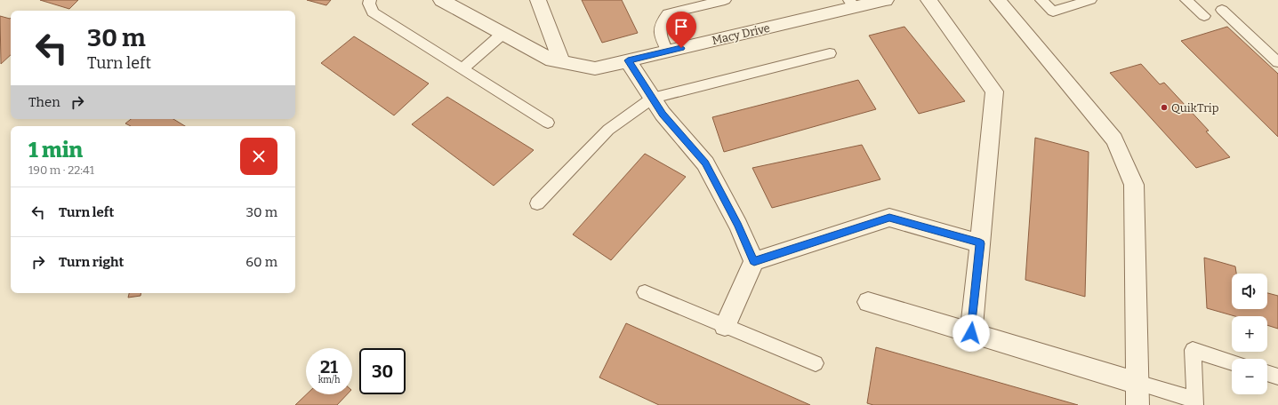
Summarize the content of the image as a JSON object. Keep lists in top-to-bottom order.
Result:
{
  "streets": {
    "street": ["Macy Drive"]
  },
  "places": ["QuikTrip"],
  "page": {
    "turn": ["30 m", "Turn left"],
    "then": "Then",
    "heading": ["1 min", "190 m · 22:41"],
    "list": [
      {
        "name": "Turn left",
        "value": "30 m"
      },
      {
        "name": "Turn right",
        "value": "60 m"
      }
    ],
    "map_buttons": ["+", "−"],
    "speed": "21 km/h",
    "limit": "30"
  }
}
